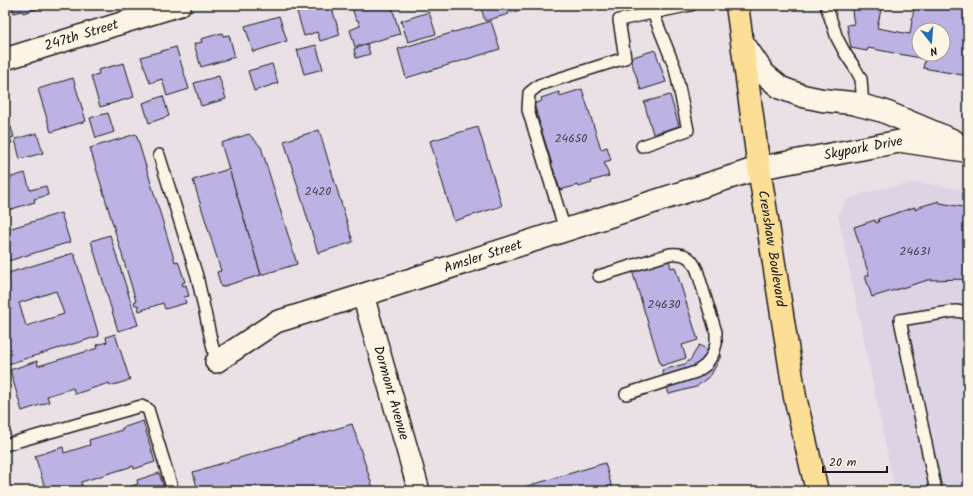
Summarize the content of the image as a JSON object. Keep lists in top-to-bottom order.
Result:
{
  "streets": {
    "main road": ["Skypark Drive", "Crenshaw Boulevard", "Amsler Street"],
    "street": ["247th Street", "Dormont Avenue"]
  },
  "crossings": [
    ["Skypark Drive", "Crenshaw Boulevard"],
    ["Skypark Drive", "Amsler Street"],
    ["Crenshaw Boulevard", "Amsler Street"],
    ["Amsler Street", "Dormont Avenue"]
  ],
  "house_numbers": [
    "24650",
    "2420",
    "24631",
    "24630"
  ],
  "scale_bar": "20 m",
  "north": "bottom"
}
